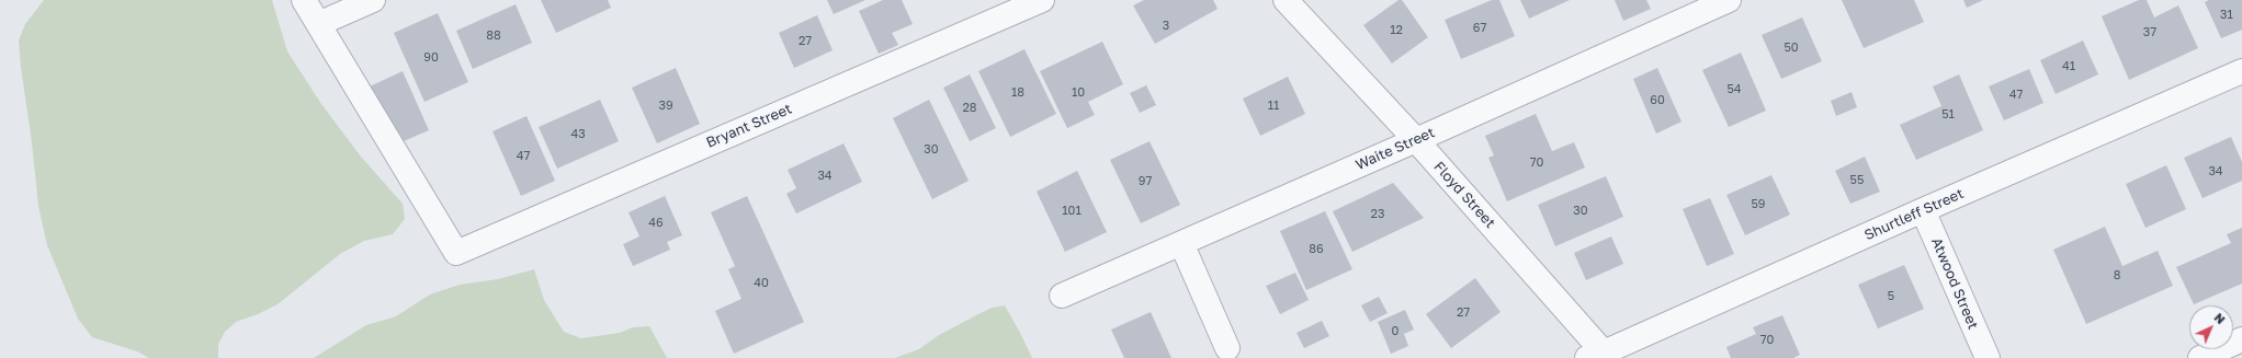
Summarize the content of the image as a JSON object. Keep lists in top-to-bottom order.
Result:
{
  "streets": {
    "street": [
      "Bryant Street",
      "Waite Street",
      "Floyd Street",
      "Shurtleff Street",
      "Atwood Street"
    ]
  },
  "crossings": [
    ["Waite Street", "Floyd Street"],
    ["Floyd Street", "Shurtleff Street"],
    ["Shurtleff Street", "Atwood Street"]
  ],
  "house_numbers": [
    "31",
    "3",
    "67",
    "12",
    "37",
    "88",
    "27",
    "50",
    "90",
    "41",
    "54",
    "18",
    "10",
    "47",
    "60",
    "39",
    "11",
    "28",
    "51",
    "43",
    "30",
    "47",
    "70",
    "34",
    "34",
    "55",
    "97",
    "59",
    "101",
    "30",
    "23",
    "46",
    "86",
    "8",
    "40",
    "5",
    "27",
    "0",
    "70"
  ],
  "north": "top right"
}
